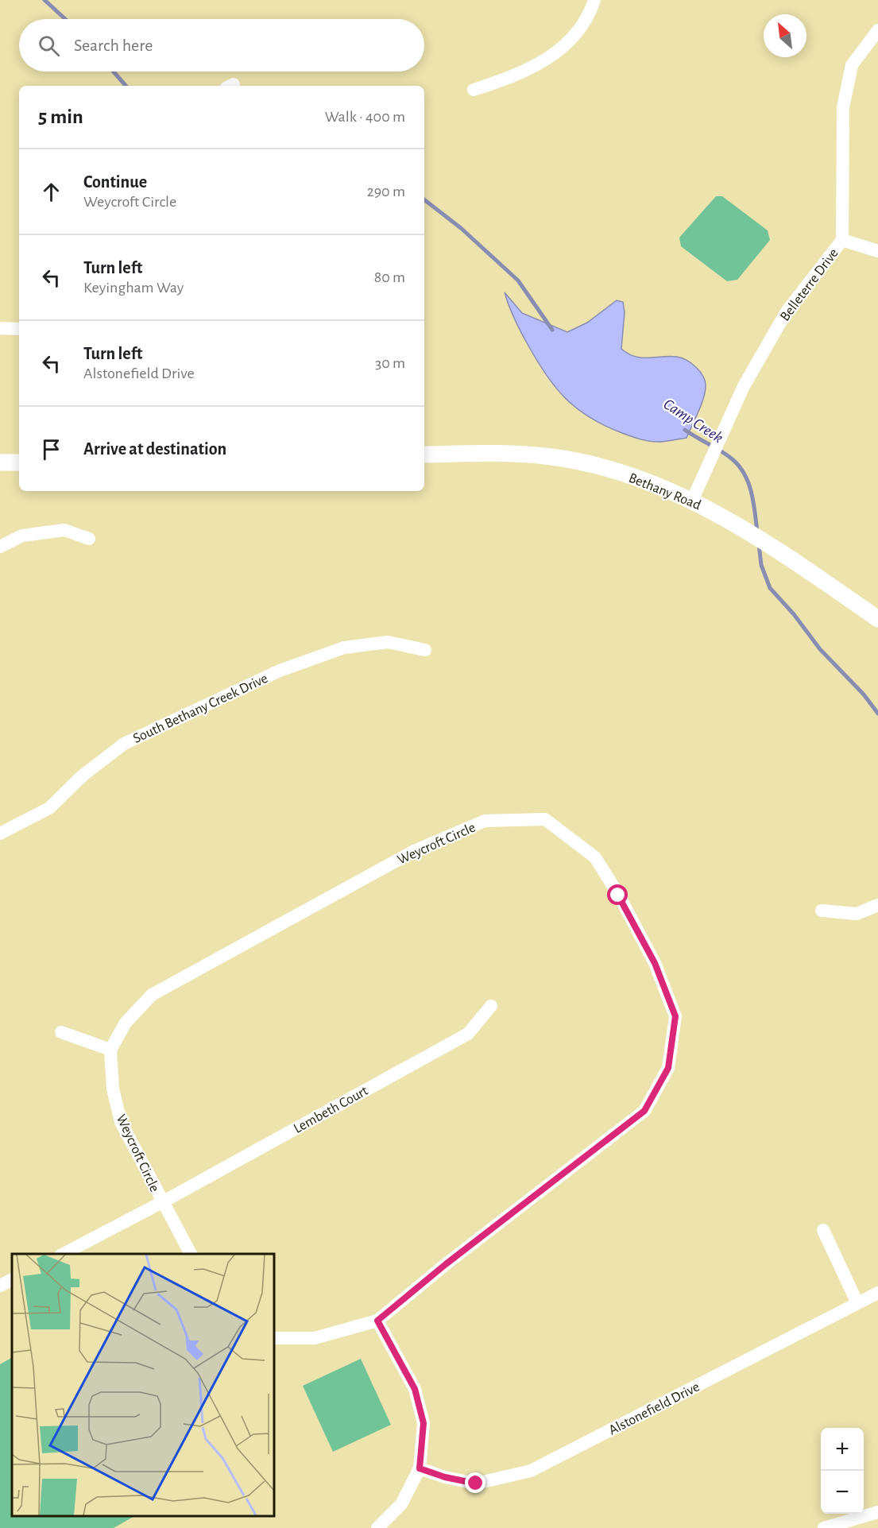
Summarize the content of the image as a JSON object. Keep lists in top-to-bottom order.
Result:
{
  "streets": {
    "street": [
      "Belleterre Drive",
      "Bethany Road",
      "South Bethany Creek Drive",
      "Weycroft Circle",
      "Lembeth Court",
      "Alstonefield Drive"
    ]
  },
  "crossings": [
    ["Belleterre Drive", "Bethany Road"],
    ["Weycroft Circle", "Lembeth Court"]
  ],
  "water": ["Camp Creek"],
  "north": "top left",
  "page": {
    "search": "Search here",
    "heading": ["5 min", "Walk · 400 m"],
    "list": [
      ["Continue", "Weycroft Circle", "290 m"],
      ["Turn left", "Keyingham Way", "80 m"],
      ["Turn left", "Alstonefield Drive", "30 m"],
      "Arrive at destination"
    ],
    "map_buttons": ["+", "−"]
  }
}
